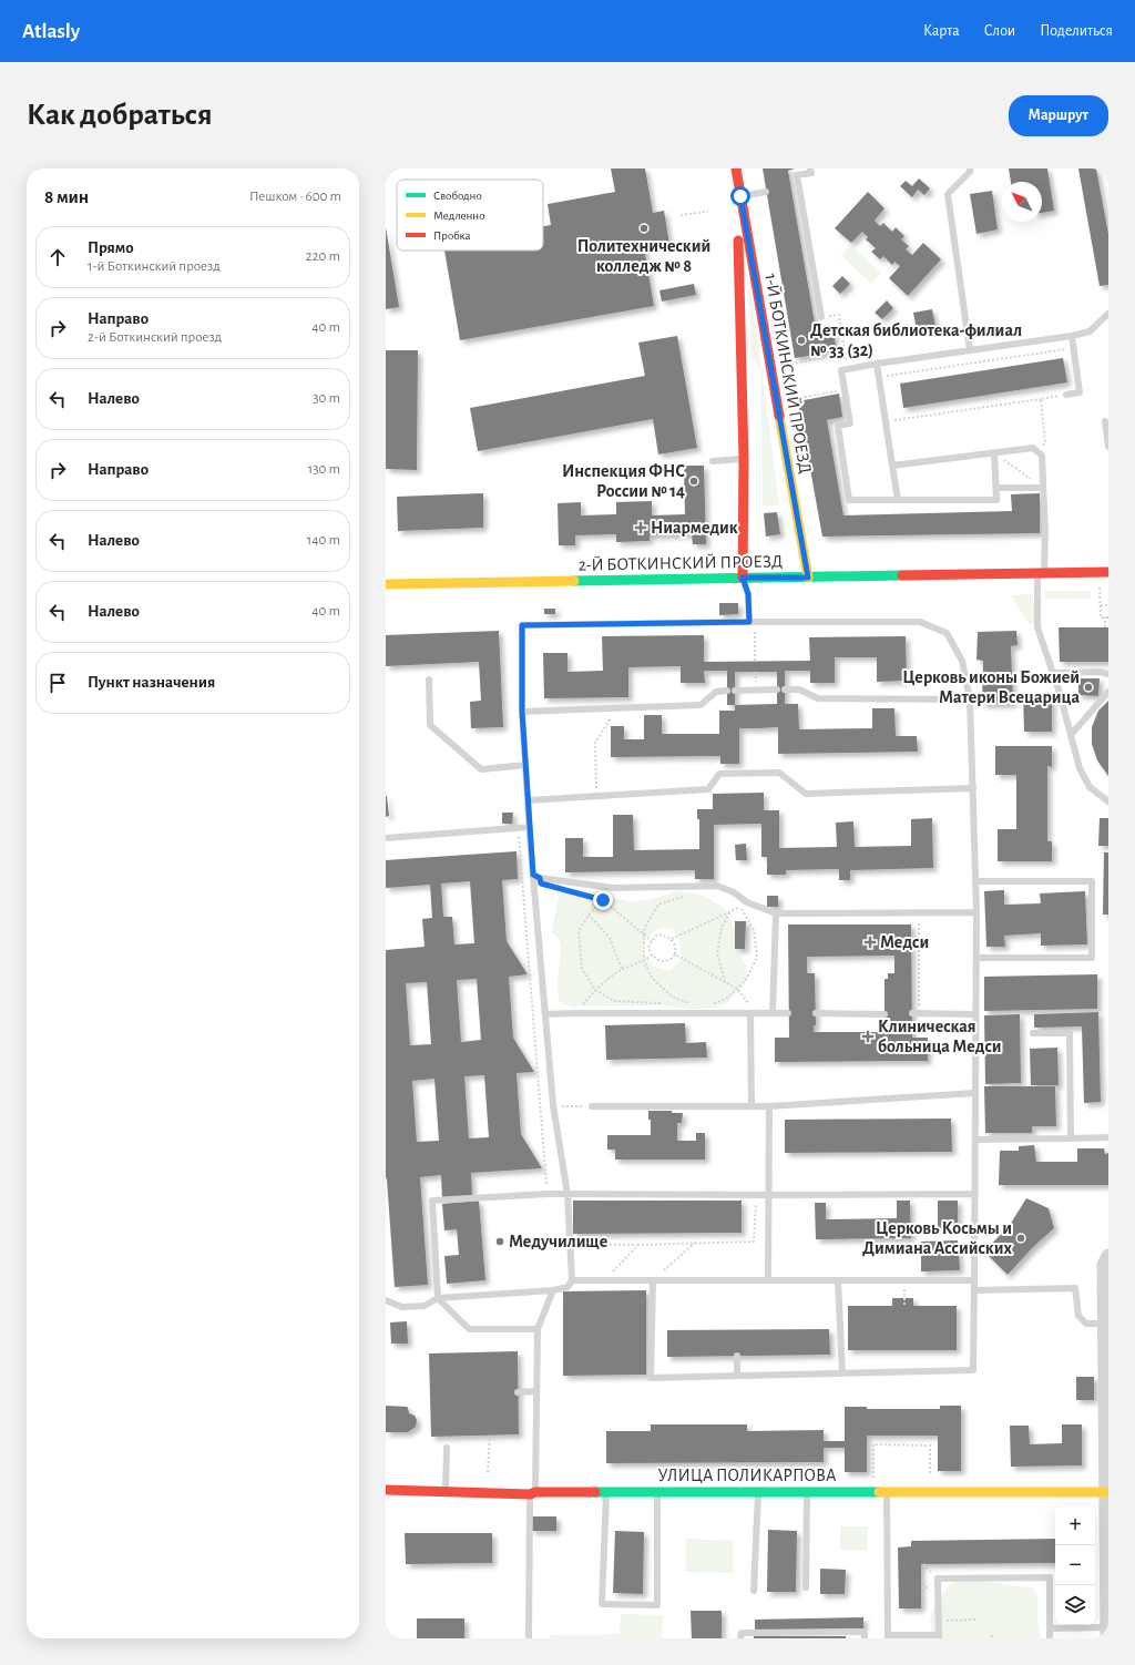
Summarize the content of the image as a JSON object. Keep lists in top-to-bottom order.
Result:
{
  "streets": {
    "street": ["1-Й БОТКИНСКИЙ ПРОЕЗД", "2-Й БОТКИНСКИЙ ПРОЕЗД", "УЛИЦА ПОЛИКАРПОВА"]
  },
  "crossings": [
    ["1-Й БОТКИНСКИЙ ПРОЕЗД", "2-Й БОТКИНСКИЙ ПРОЕЗД"]
  ],
  "places": {
    "other": [
      "Политехнический колледж № 8",
      "Детская библиотека-филиал № 33 (32)",
      "Инспекция ФНС России № 14",
      "Церковь иконы Божией Матери Всецарица",
      "Церковь Косьмы и Димиана Ассийских",
      "Медучилище"
    ],
    "health": ["Ниармедик", "Медси", "Клиническая больница Медси"]
  },
  "legend": ["Свободно", "Медленно", "Пробка"],
  "north": "top left",
  "page": {
    "header": "Atlasly",
    "nav": ["Карта", "Слои", "Поделиться"],
    "buttons": "Маршрут",
    "title": "Как добраться",
    "heading": ["8 мин", "Пешком · 600 m"],
    "list": [
      ["Прямо", "1-й Боткинский проезд", "220 m"],
      ["Направо", "2-й Боткинский проезд", "40 m"],
      ["Налево", "30 m"],
      ["Направо", "130 m"],
      ["Налево", "140 m"],
      ["Налево", "40 m"],
      "Пункт назначения"
    ],
    "map_buttons": ["+", "−"]
  }
}
